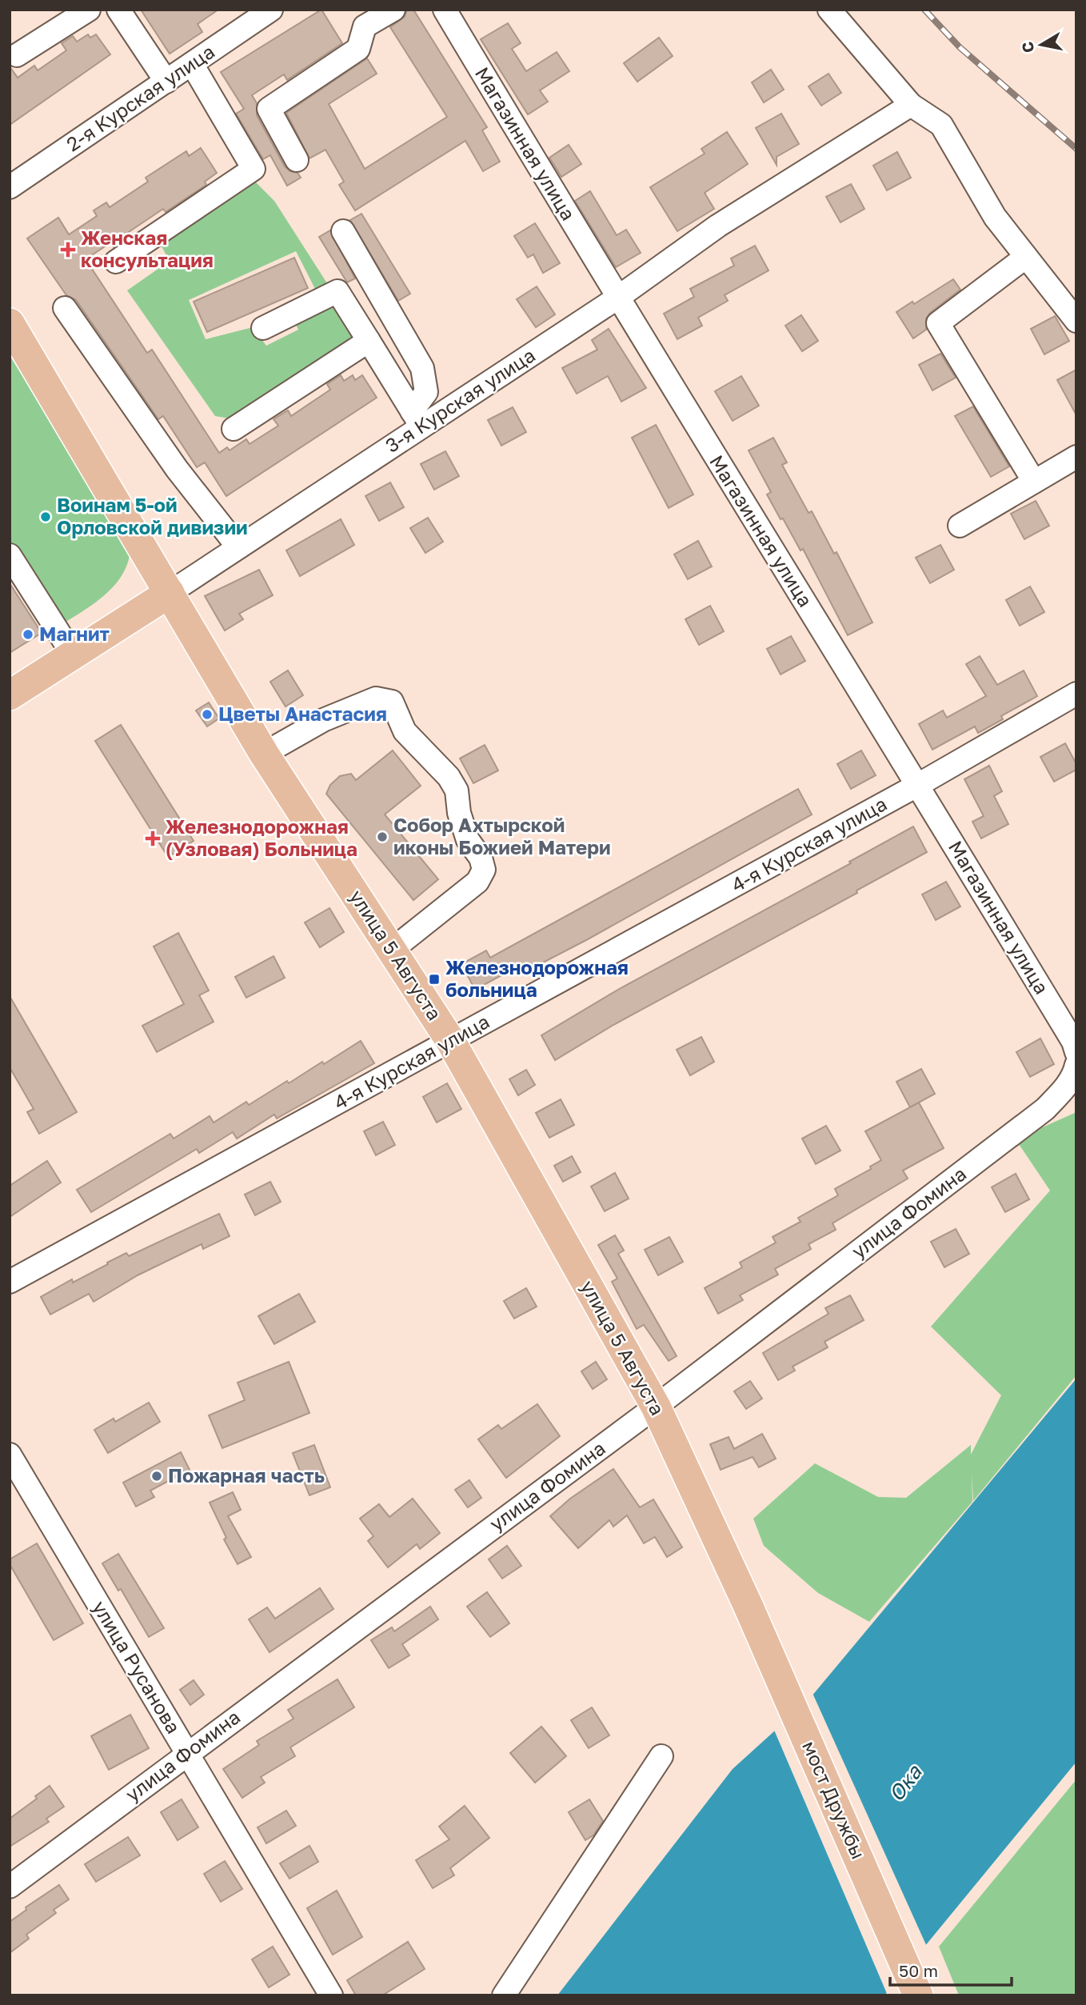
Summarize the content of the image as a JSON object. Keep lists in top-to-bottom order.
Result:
{
  "streets": {
    "main road": ["3-я Курская улица", "улица 5 Августа", "мост Дружбы"],
    "street": [
      "2-я Курская улица",
      "Магазинная улица",
      "4-я Курская улица",
      "улица Фомина",
      "улица Русанова"
    ]
  },
  "crossings": [
    ["Магазинная улица", "3-я Курская улица"],
    ["Магазинная улица", "4-я Курская улица"],
    ["Магазинная улица", "улица Фомина"],
    ["3-я Курская улица", "улица 5 Августа"],
    ["4-я Курская улица", "улица 5 Августа"],
    ["улица 5 Августа", "улица Фомина"],
    ["улица 5 Августа", "мост Дружбы"],
    ["улица Фомина", "улица Русанова"]
  ],
  "water": ["Ока"],
  "places": {
    "health": ["Женская консультация", "Железнодорожная (Узловая) Больница"],
    "other": [
      "Воинам 5-ой Орловской дивизии",
      "Магнит",
      "Цветы Анастасия",
      "Собор Ахтырской иконы Божией Матери",
      "Пожарная часть"
    ],
    "transit": ["Железнодорожная больница"]
  },
  "scale_bar": "50 m",
  "north": "left"
}
